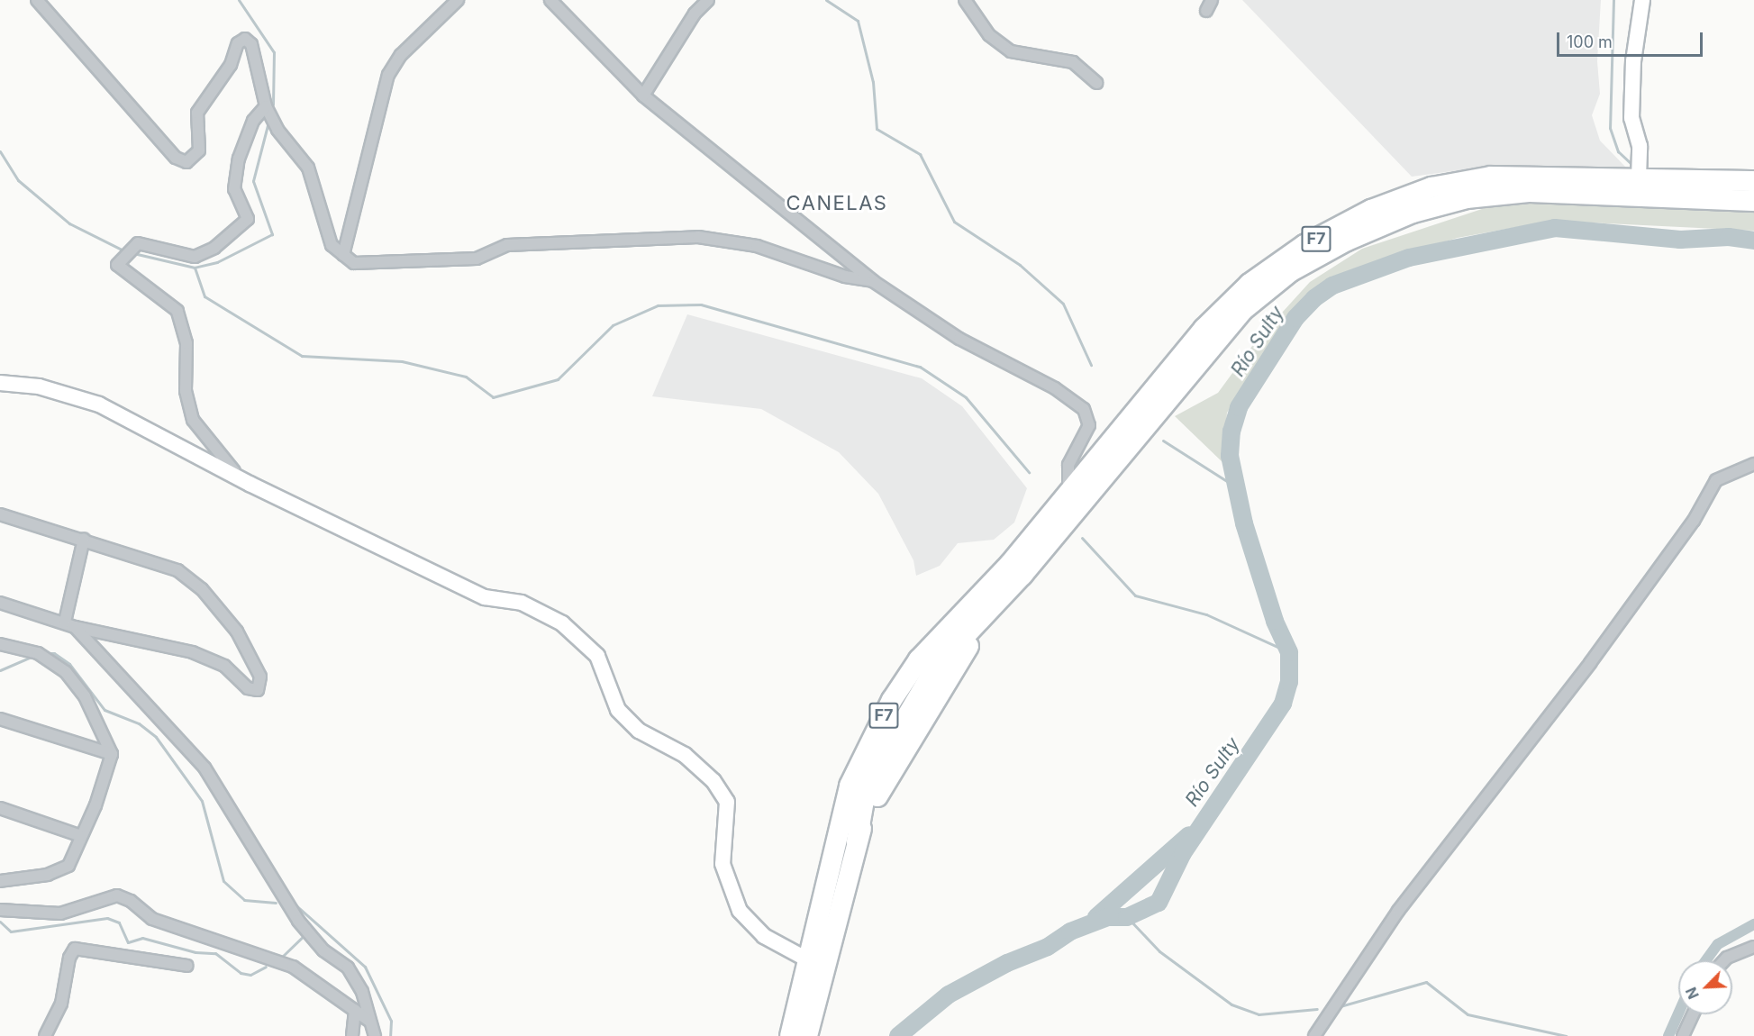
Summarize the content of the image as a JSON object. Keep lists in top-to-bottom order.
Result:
{
  "streets": {
    "highway": ["F7"]
  },
  "districts": ["CANELAS"],
  "water": ["Río Sulty"],
  "scale_bar": "100 m",
  "north": "bottom left"
}
